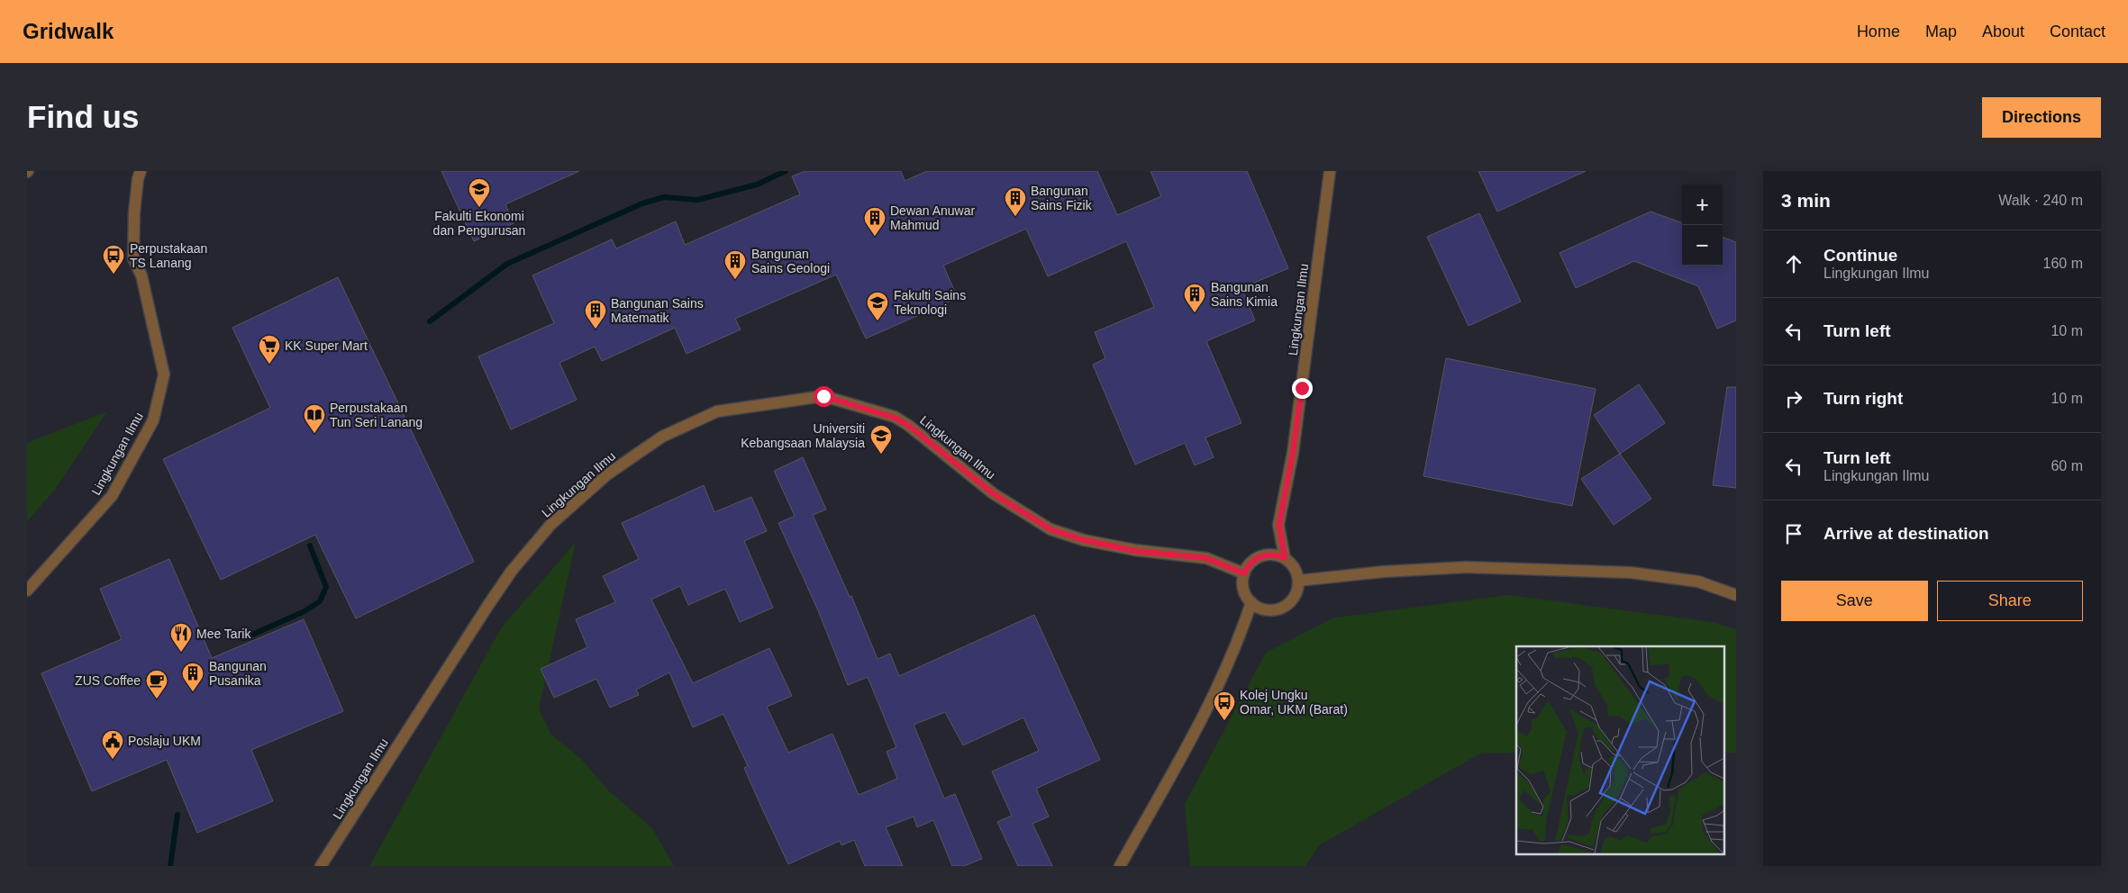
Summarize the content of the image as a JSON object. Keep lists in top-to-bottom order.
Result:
{
  "streets": {
    "street": ["Lingkungan Ilmu"]
  },
  "places": {
    "school or university": ["Fakulti Ekonomi dan Pengurusan", "Fakulti Sains Teknologi", "Universiti Kebangsaan Malaysia"],
    "building": [
      "Bangunan Sains Fizik",
      "Dewan Anuwar Mahmud",
      "Bangunan Sains Geologi",
      "Bangunan Sains Kimia",
      "Bangunan Sains Matematik",
      "Bangunan Pusanika"
    ],
    "bus stop": ["Perpustakaan TS Lanang", "Kolej Ungku Omar, UKM (Barat)"],
    "supermarket": ["KK Super Mart"],
    "library": ["Perpustakaan Tun Seri Lanang"],
    "restaurant": ["Mee Tarik"],
    "cafe": ["ZUS Coffee"],
    "public building": ["Poslaju UKM"]
  },
  "page": {
    "header": "Gridwalk",
    "nav": [
      "Home",
      "Map",
      "About",
      "Contact"
    ],
    "buttons": [
      "Directions",
      ["Save", "Share"]
    ],
    "title": "Find us",
    "heading": ["3 min", "Walk · 240 m"],
    "map_buttons": ["+", "−"],
    "list": [
      ["Continue", "Lingkungan Ilmu", "160 m"],
      ["Turn left", "10 m"],
      ["Turn right", "10 m"],
      ["Turn left", "Lingkungan Ilmu", "60 m"],
      "Arrive at destination"
    ]
  }
}
